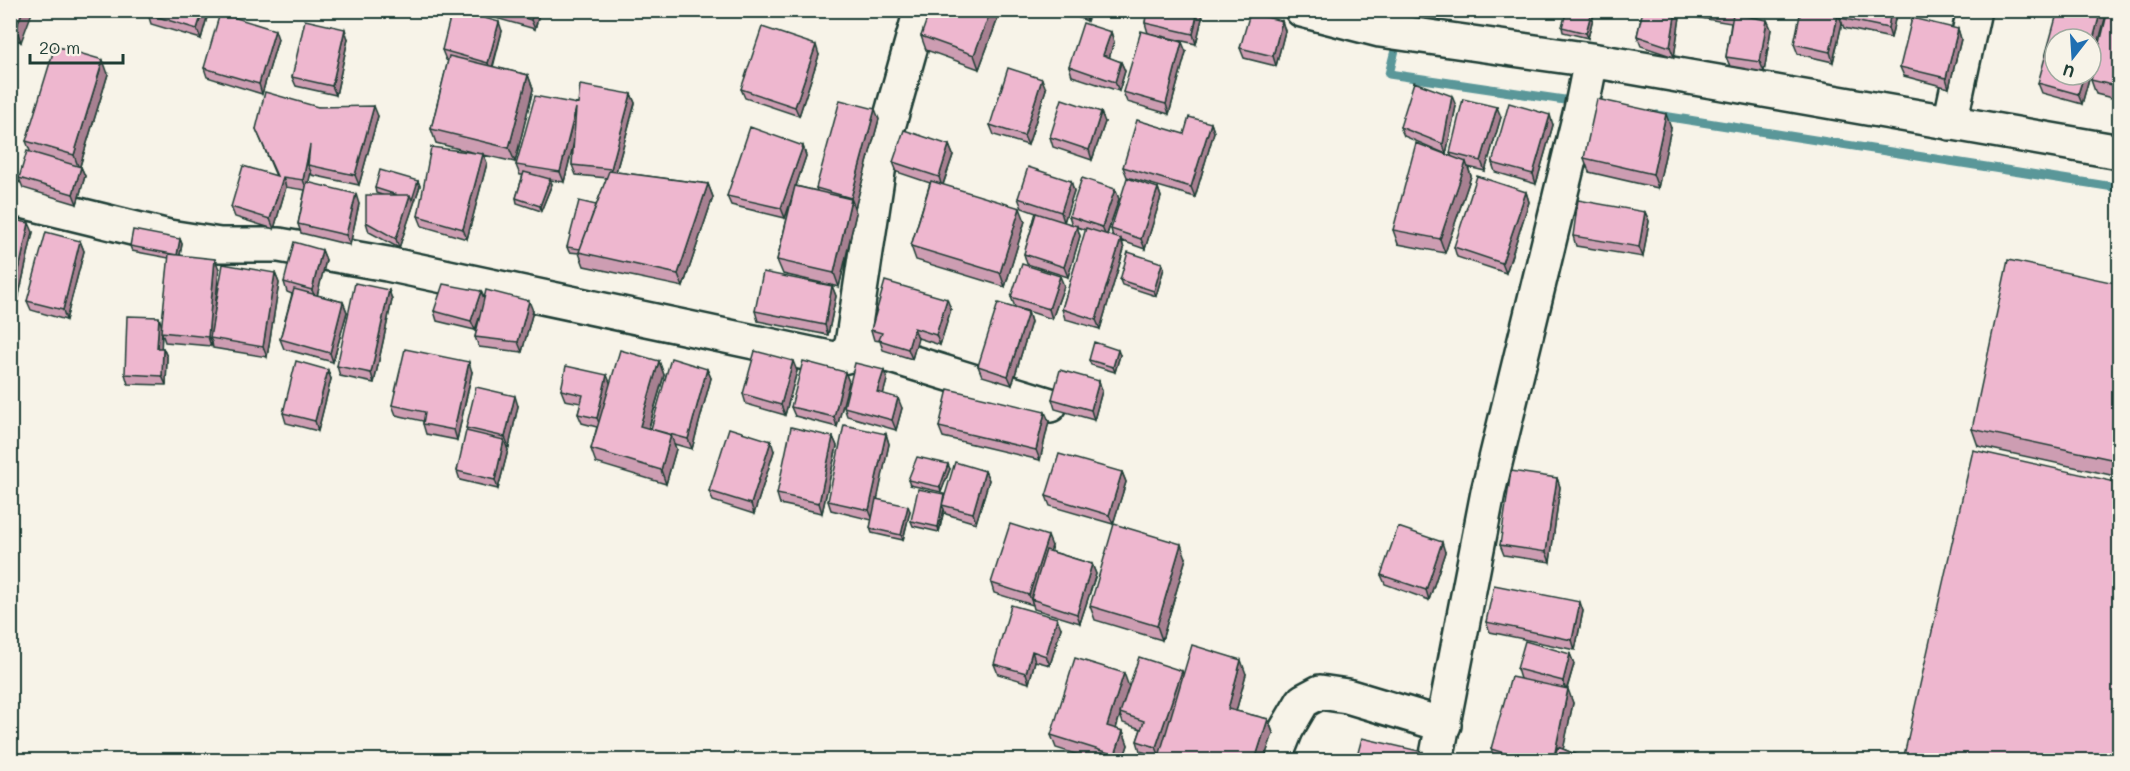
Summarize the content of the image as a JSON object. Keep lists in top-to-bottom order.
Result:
{
  "scale_bar": "20 m",
  "north": "bottom"
}
